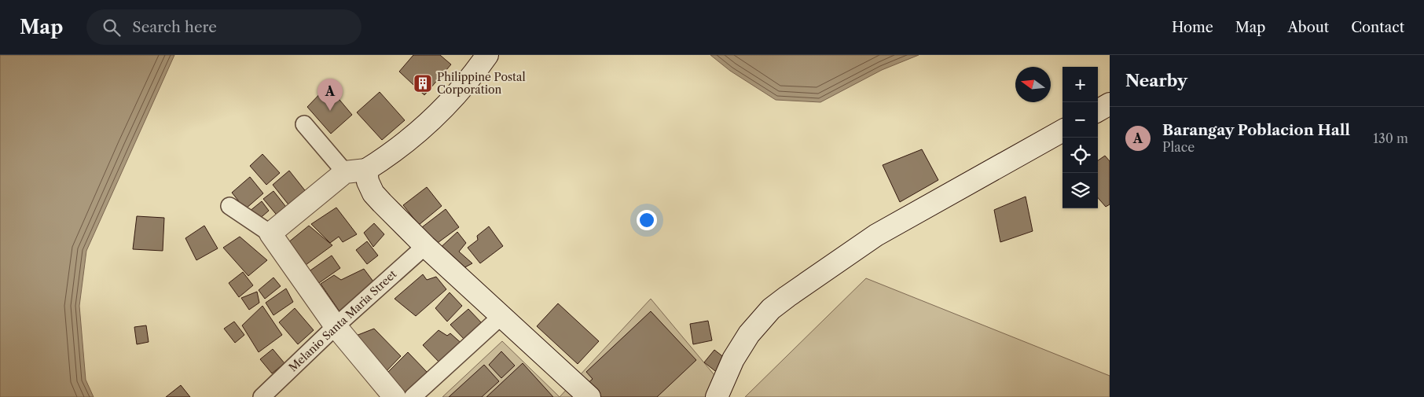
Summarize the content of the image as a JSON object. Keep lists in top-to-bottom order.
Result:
{
  "streets": {
    "street": ["Melanio Santa Maria Street"]
  },
  "places": {
    "building": ["Philippine Postal Corporation"]
  },
  "north": "left",
  "page": {
    "header": "Map",
    "search": "Search here",
    "nav": [
      "Home",
      "Map",
      "About",
      "Contact"
    ],
    "heading": "Nearby",
    "map_buttons": ["+", "−"],
    "pins": "A",
    "list": [
      {
        "mark": "A",
        "name": "Barangay Poblacion Hall",
        "note": "Place",
        "value": "130 m"
      }
    ]
  }
}
